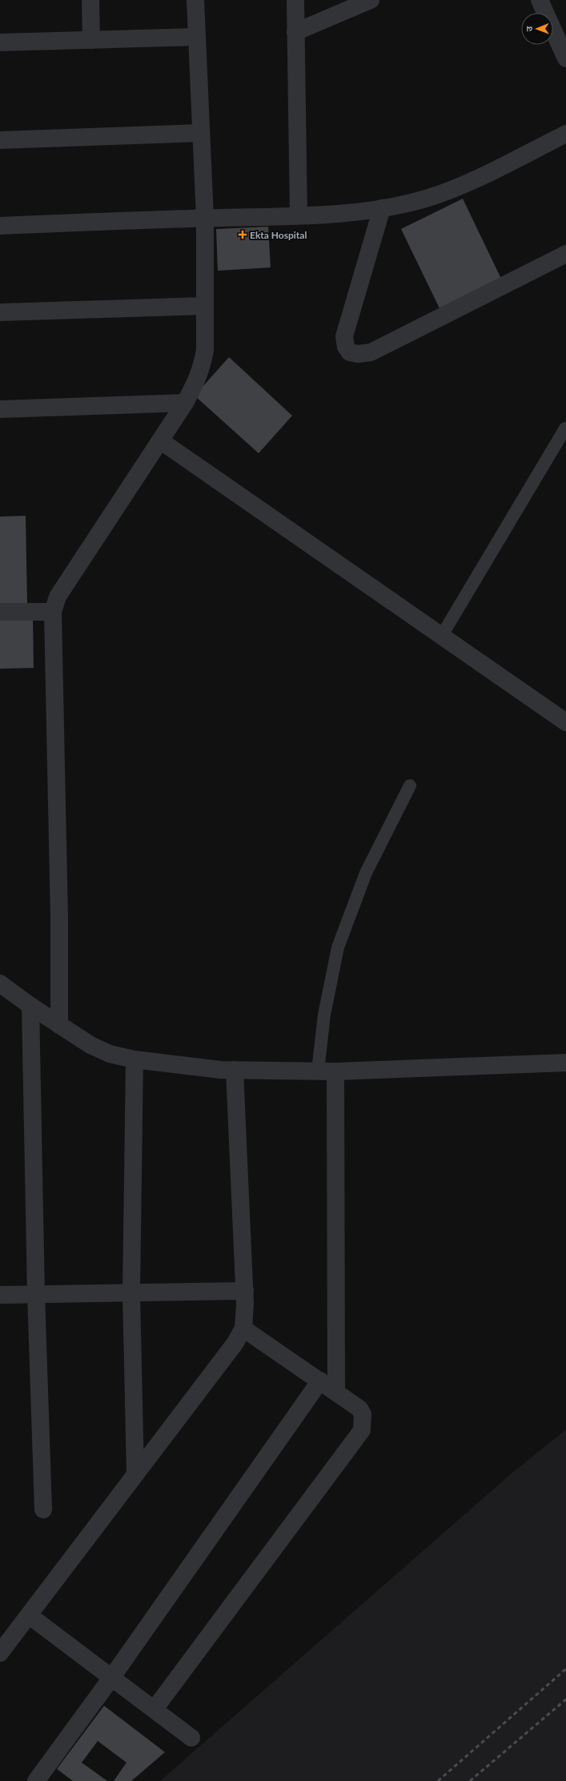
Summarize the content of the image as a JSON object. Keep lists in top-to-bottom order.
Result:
{
  "places": {
    "health": ["Ekta Hospital"]
  },
  "north": "left"
}
